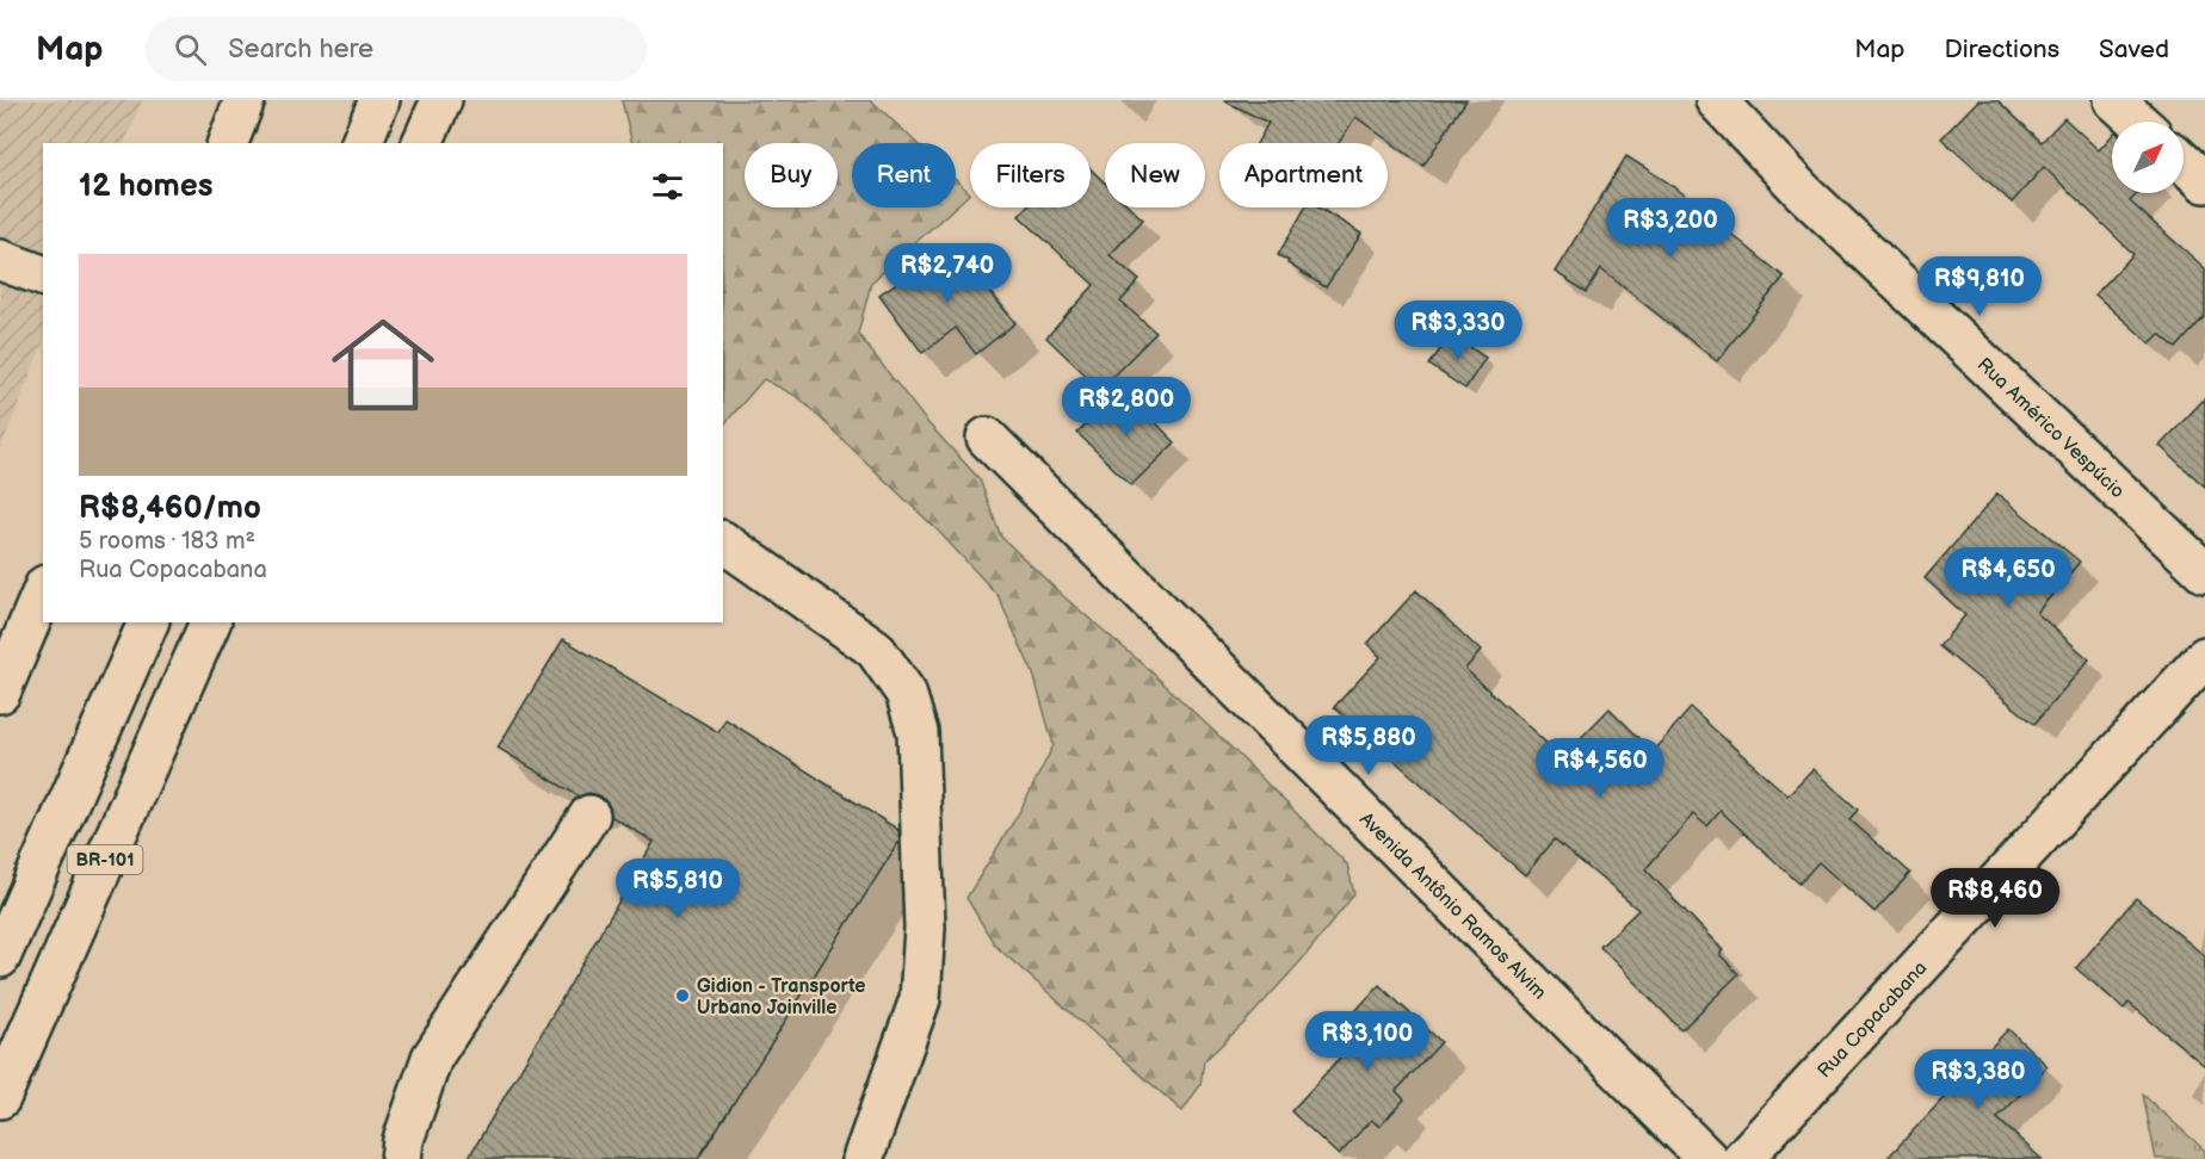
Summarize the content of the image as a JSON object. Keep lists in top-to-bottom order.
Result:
{
  "streets": {
    "main road": [
      "Rua Américo Vespúcio",
      "BR-101",
      "Avenida Antônio Ramos Alvim",
      "Rua Copacabana"
    ]
  },
  "places": ["Gidion - Transporte Urbano Joinville"],
  "north": "top right",
  "page": {
    "header": "Map",
    "search": "Search here",
    "nav": ["Map", "Directions", "Saved"],
    "chip": [
      "Buy",
      "Rent",
      "Filters",
      "New",
      "Apartment"
    ],
    "heading": "12 homes",
    "price": [
      "R$3,200",
      "R$2,740",
      "R$9,810",
      "R$3,330",
      "R$2,800",
      "R$4,650",
      "R$5,880",
      "R$4,560",
      "R$5,810",
      "R$8,460",
      "R$3,100",
      "R$3,380"
    ],
    "list": [
      {
        "name": "R$8,460/mo",
        "note": "5 rooms · 183 m² · Rua Copacabana"
      }
    ]
  }
}
